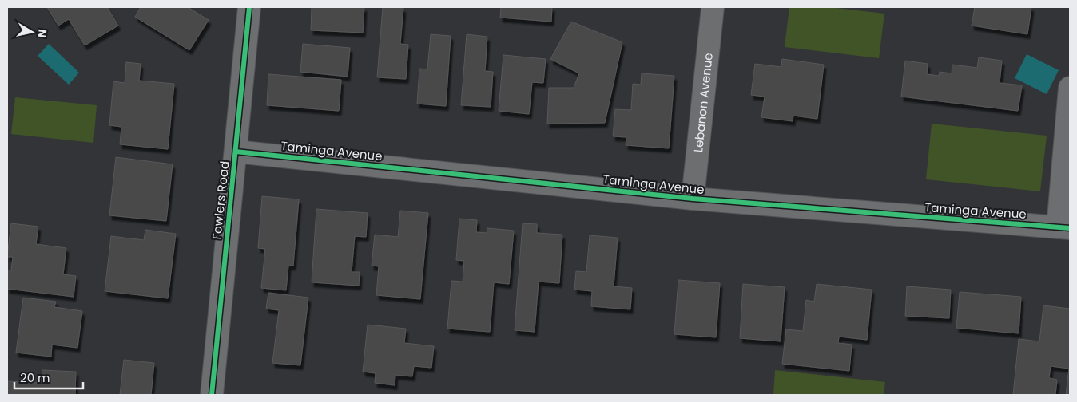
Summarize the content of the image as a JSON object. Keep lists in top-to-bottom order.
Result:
{
  "streets": {
    "street": ["Lebanon Avenue", "Taminga Avenue", "Fowlers Road"]
  },
  "crossings": [
    ["Lebanon Avenue", "Taminga Avenue"],
    ["Taminga Avenue", "Fowlers Road"]
  ],
  "scale_bar": "20 m",
  "north": "right"
}
